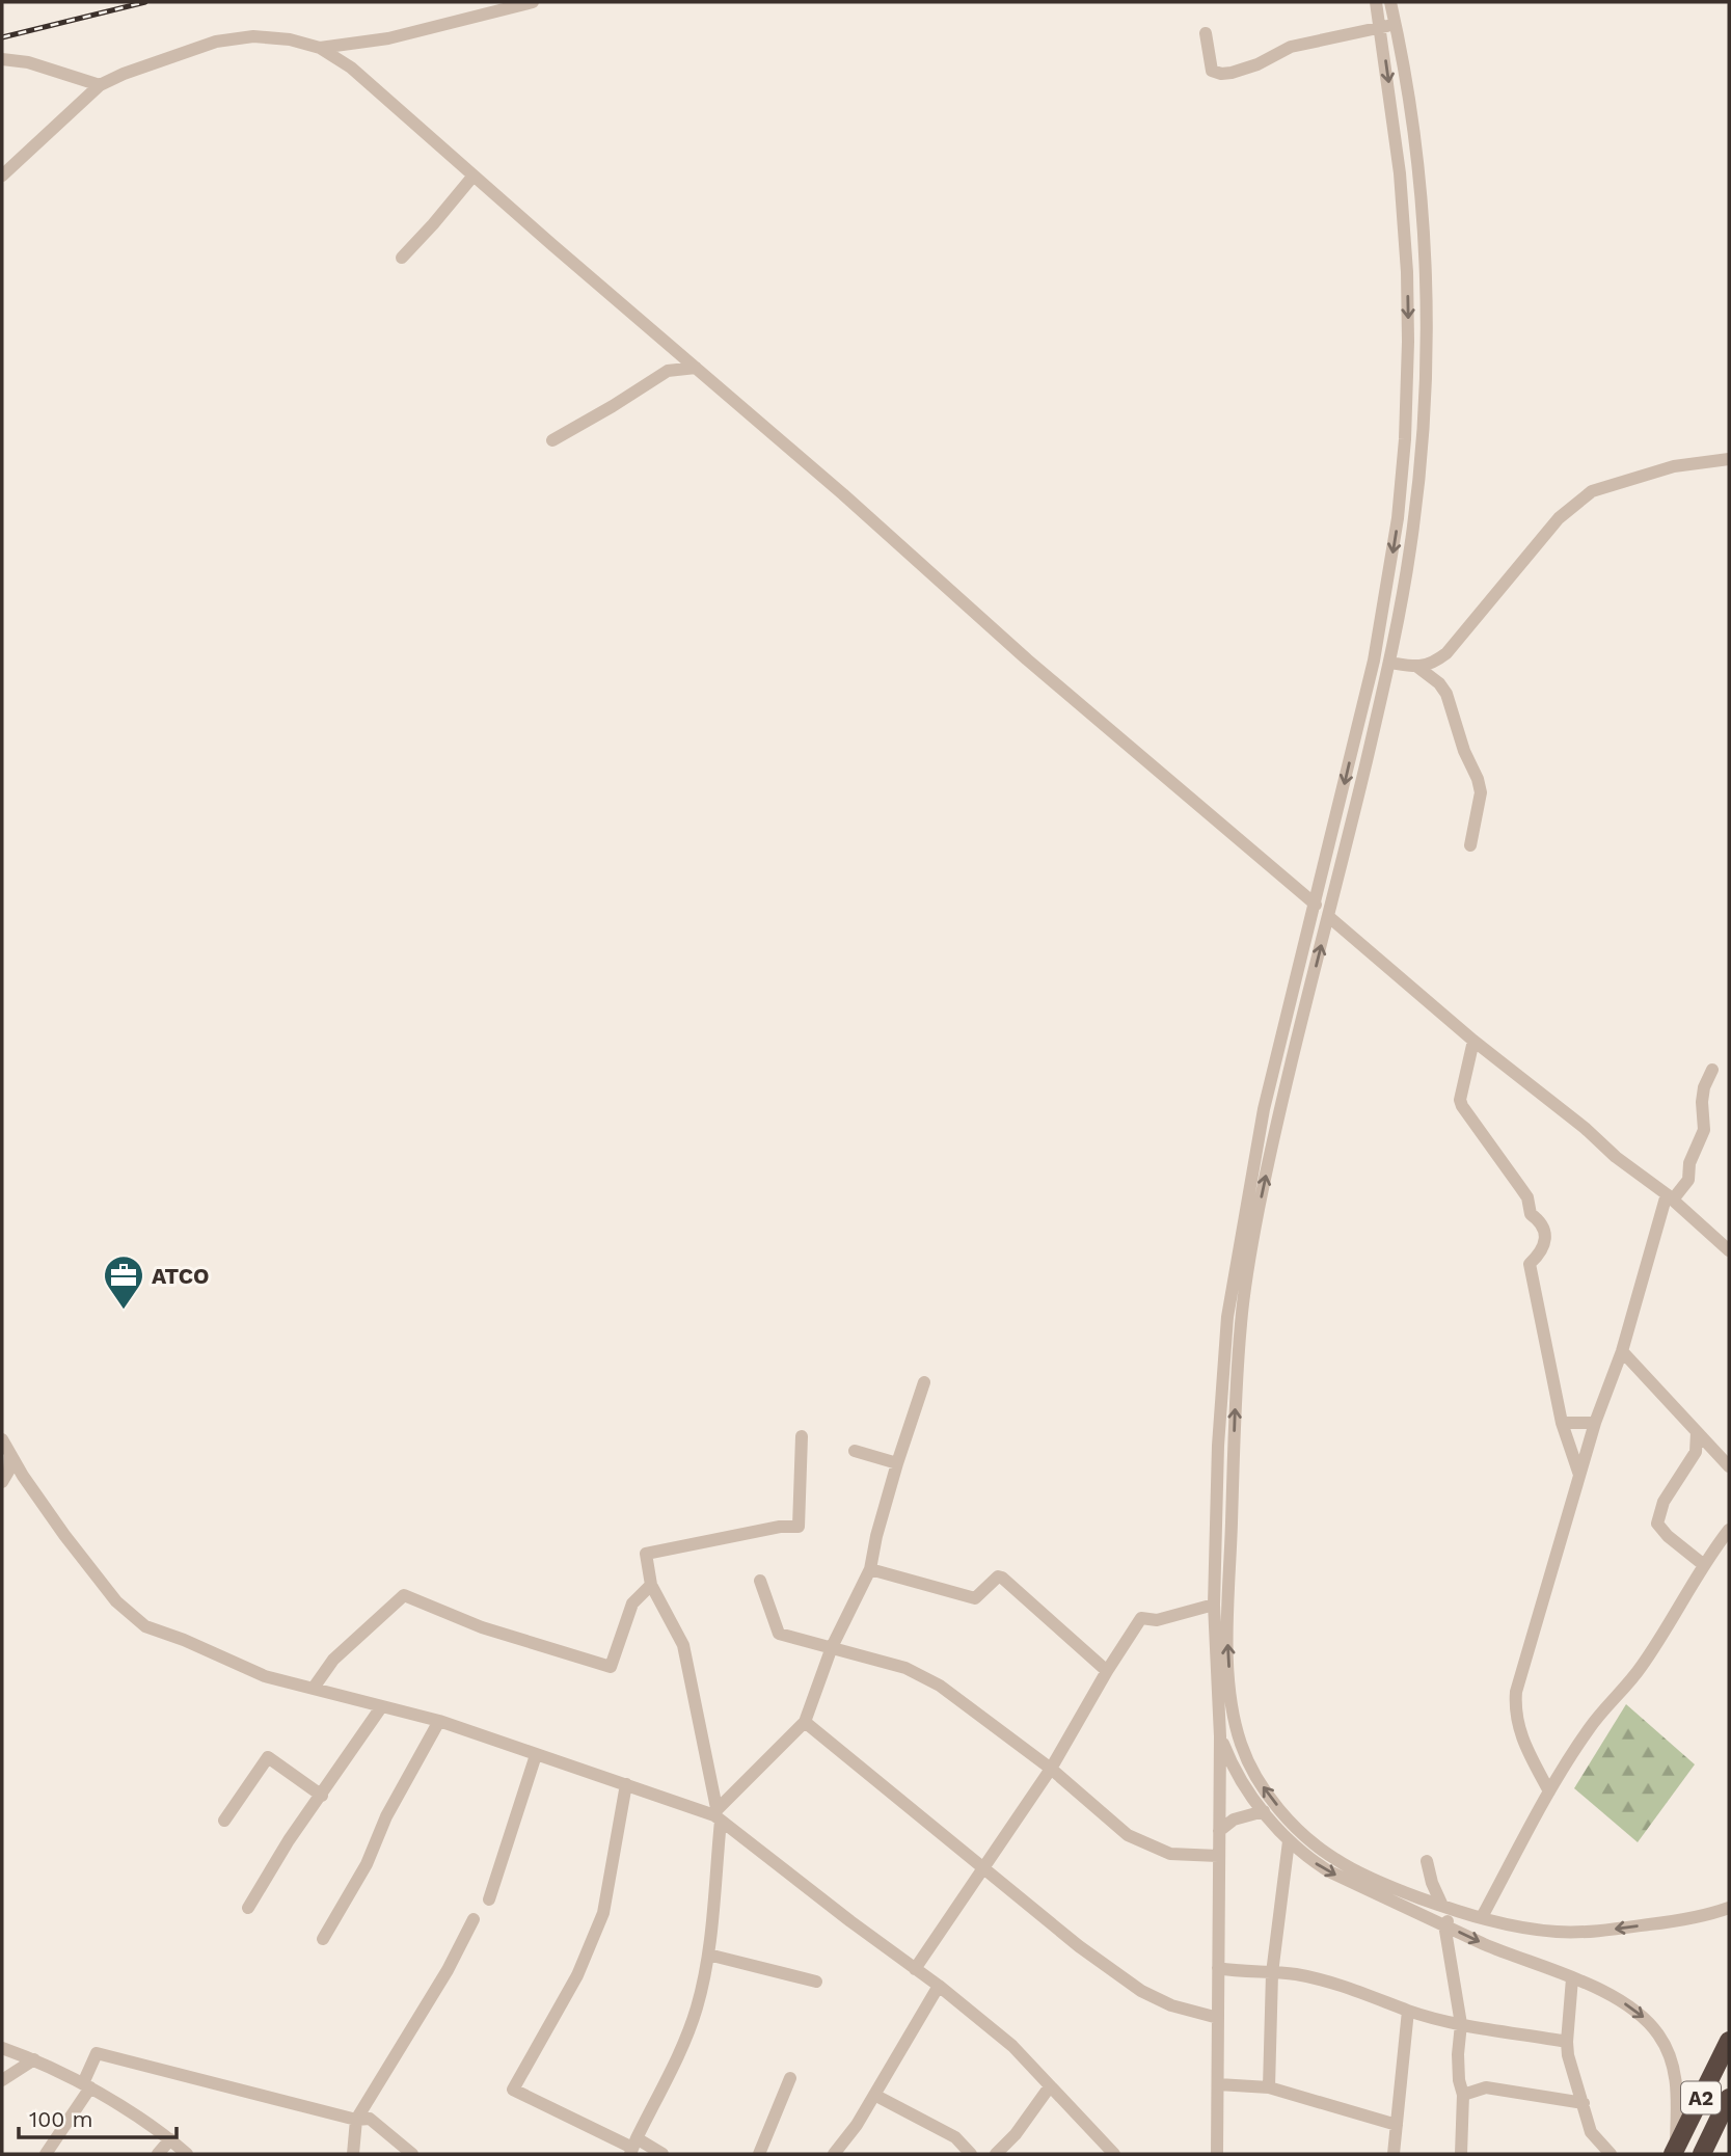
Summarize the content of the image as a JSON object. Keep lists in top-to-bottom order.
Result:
{
  "streets": {
    "highway": ["A2"]
  },
  "places": {
    "office": ["ATCO"]
  },
  "scale_bar": "100 m"
}
